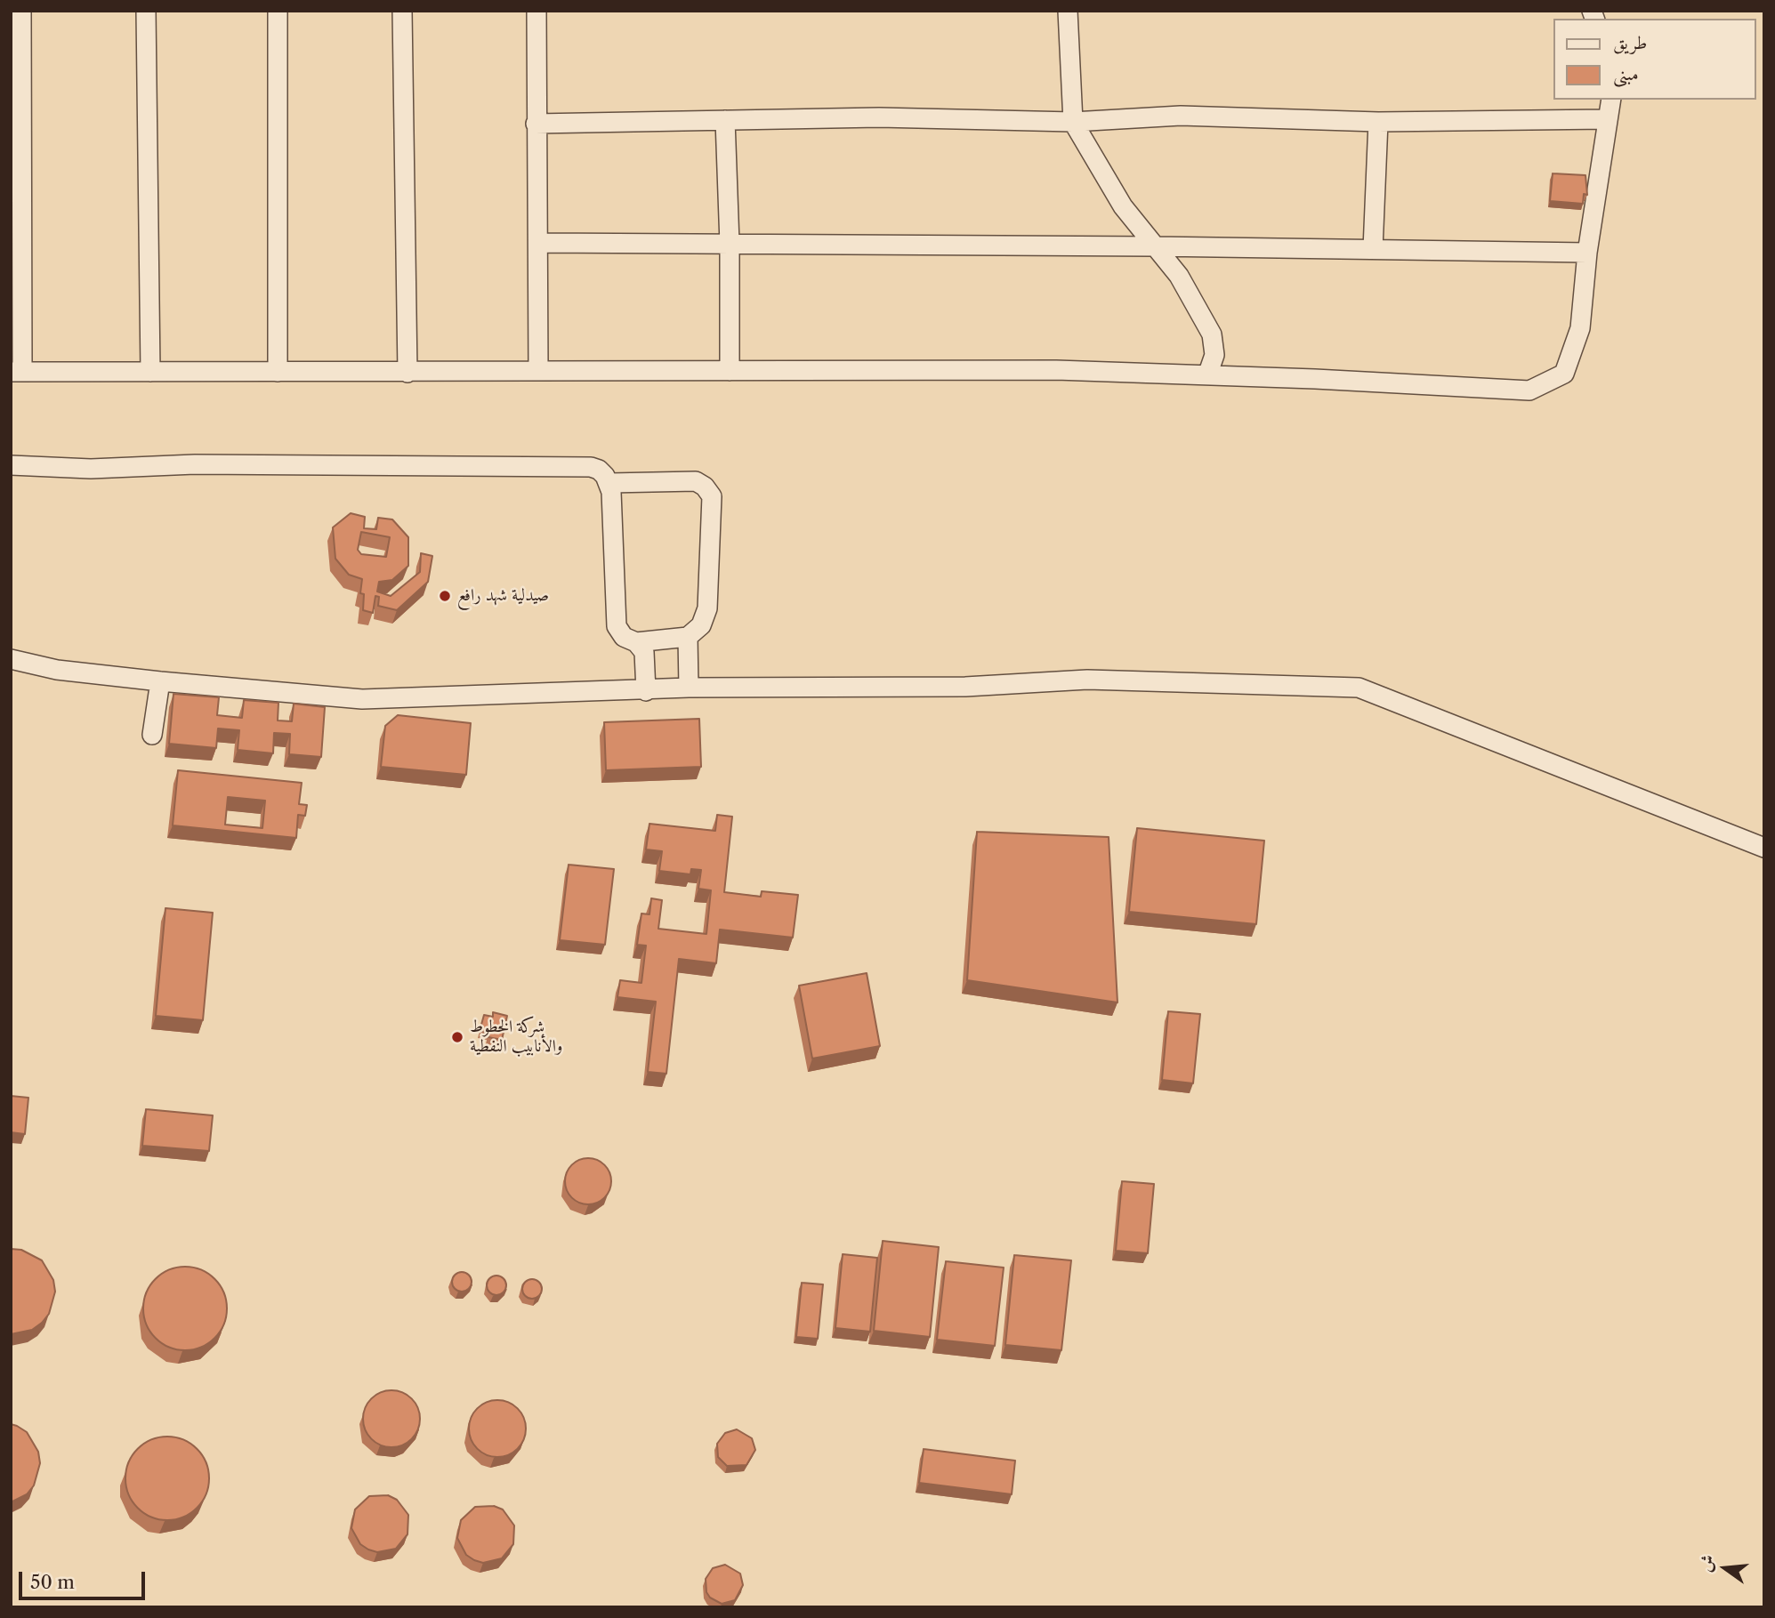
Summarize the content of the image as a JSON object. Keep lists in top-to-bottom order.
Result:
{
  "places": ["صيدلية شهد رافع", "شركة الخطوط والأنابيب النفطية"],
  "legend": ["طريق", "مبنى"],
  "scale_bar": "50 m",
  "north": "left"
}
